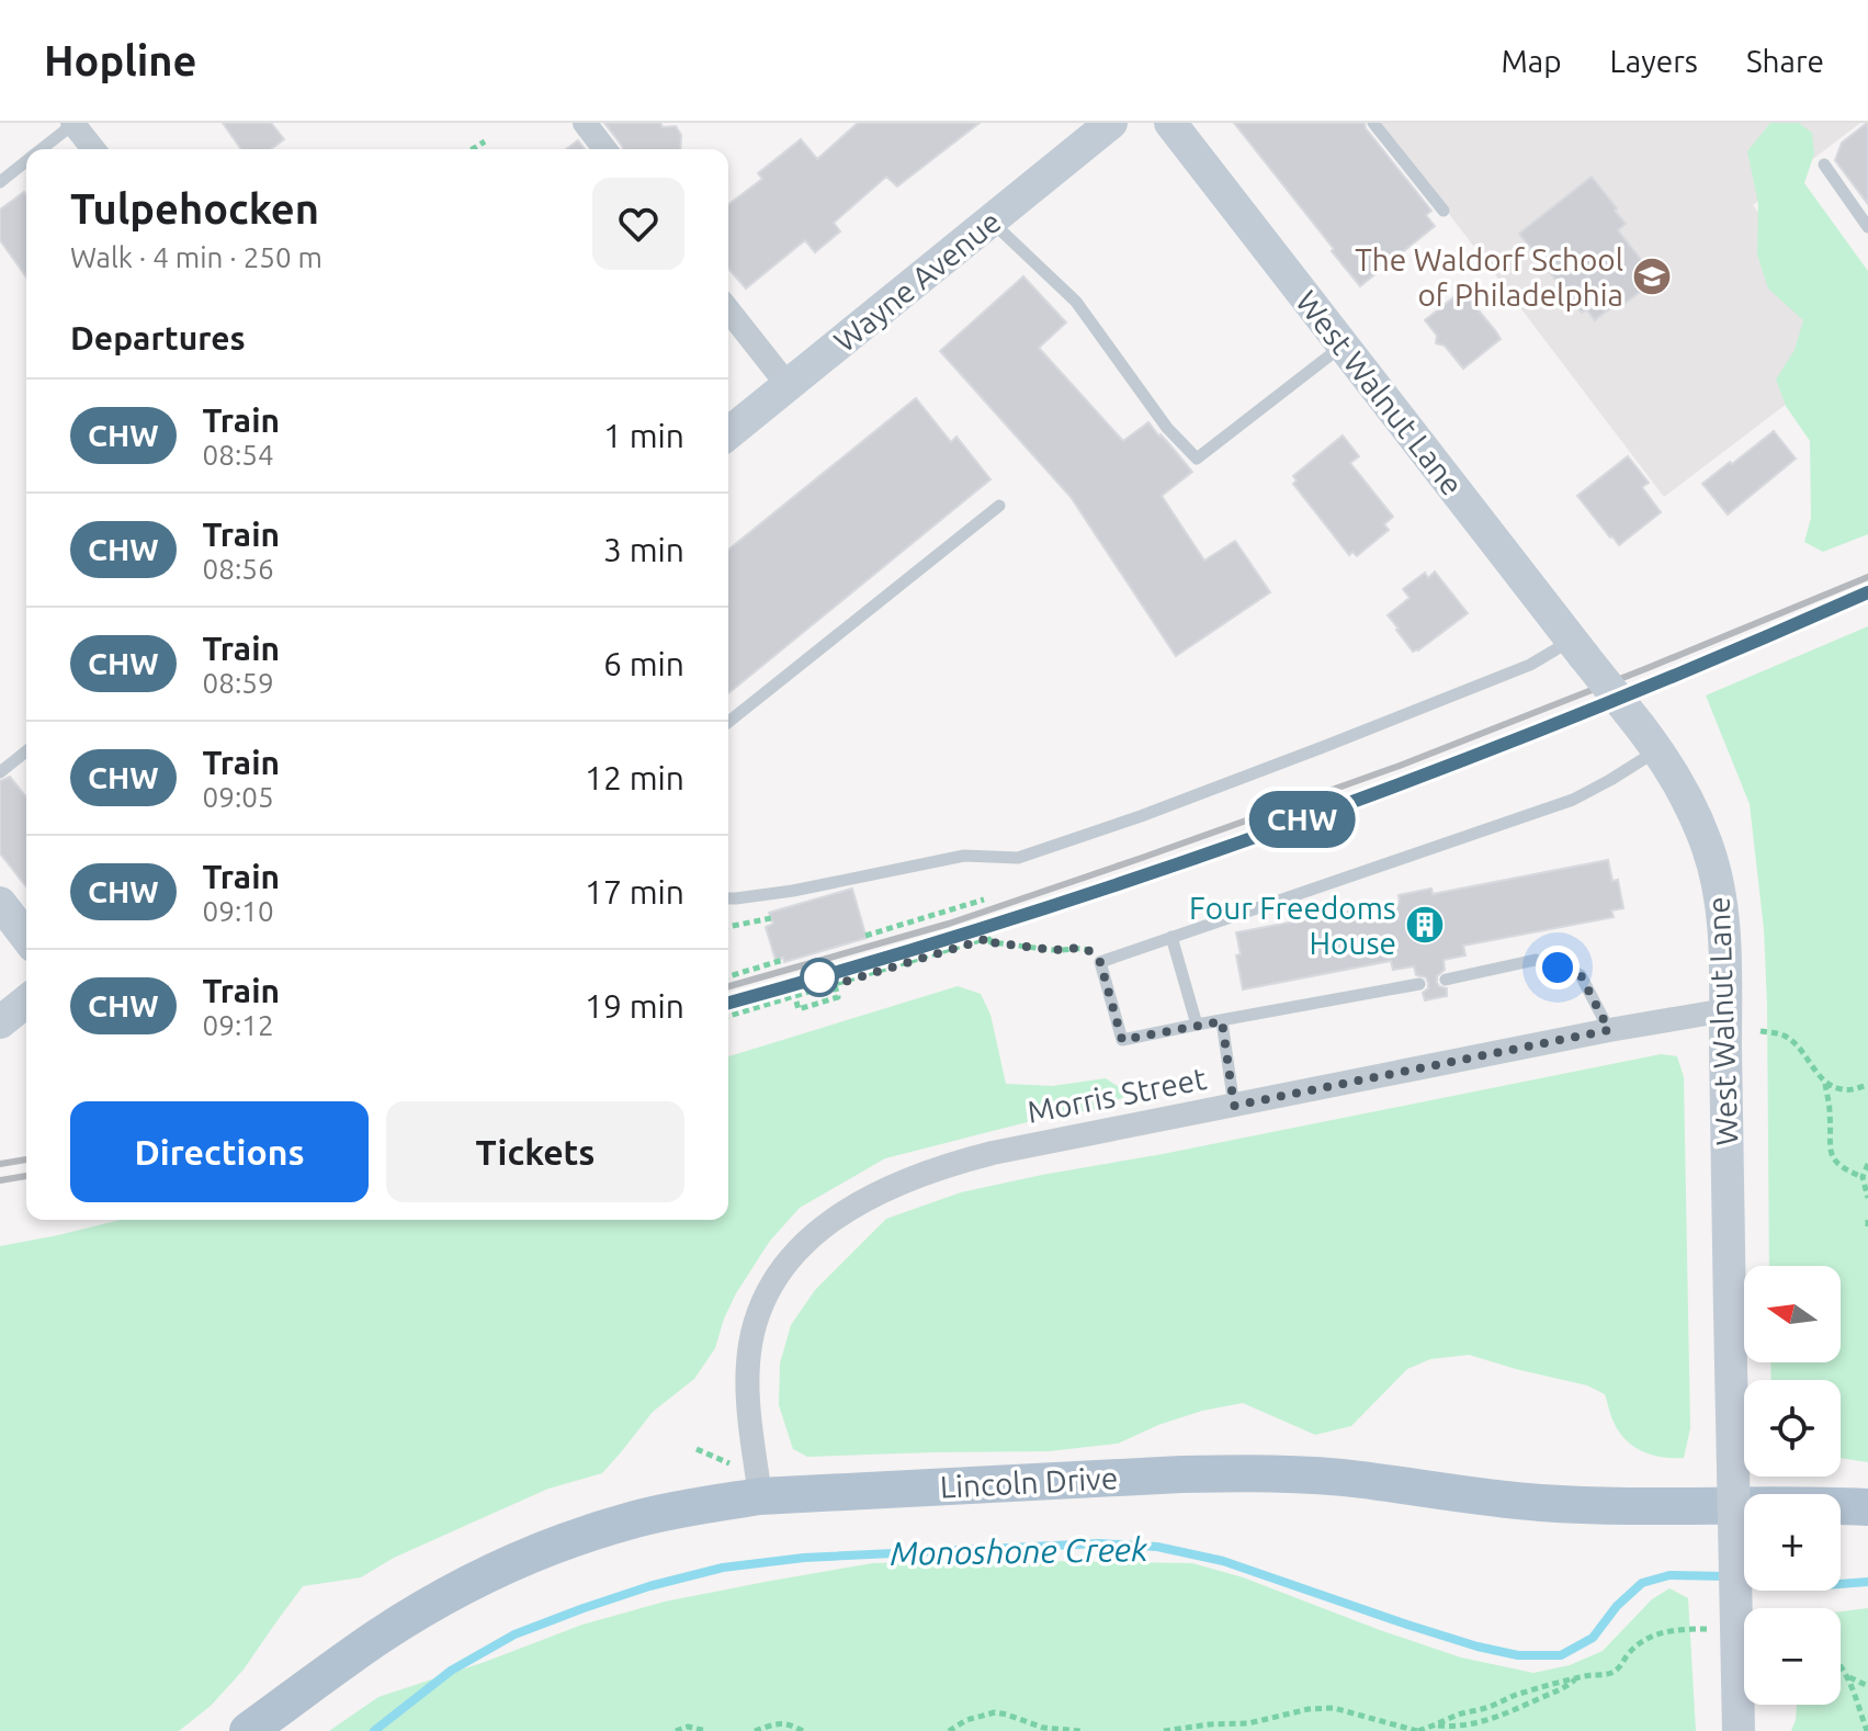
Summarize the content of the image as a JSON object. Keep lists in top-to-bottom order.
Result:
{
  "streets": {
    "main road": ["Lincoln Drive"],
    "street": ["Wayne Avenue", "West Walnut Lane", "Morris Street"]
  },
  "crossings": [
    ["West Walnut Lane", "Morris Street"],
    ["Morris Street", "Lincoln Drive"]
  ],
  "water": ["Monoshone Creek"],
  "places": {
    "school or university": ["The Waldorf School of Philadelphia"],
    "building": ["Four Freedoms House"]
  },
  "north": "left",
  "page": {
    "header": "Hopline",
    "nav": ["Map", "Layers", "Share"],
    "on_map": "CHW",
    "heading": [
      ["Tulpehocken", "Walk · 4 min · 250 m"],
      "Departures"
    ],
    "list": [
      {
        "mark": "CHW",
        "name": "Train",
        "note": "08:54",
        "value": "1 min"
      },
      {
        "mark": "CHW",
        "name": "Train",
        "note": "08:56",
        "value": "3 min"
      },
      {
        "mark": "CHW",
        "name": "Train",
        "note": "08:59",
        "value": "6 min"
      },
      {
        "mark": "CHW",
        "name": "Train",
        "note": "09:05",
        "value": "12 min"
      },
      {
        "mark": "CHW",
        "name": "Train",
        "note": "09:10",
        "value": "17 min"
      },
      {
        "mark": "CHW",
        "name": "Train",
        "note": "09:12",
        "value": "19 min"
      }
    ],
    "buttons": ["Directions", "Tickets"],
    "map_buttons": ["+", "−"]
  }
}
